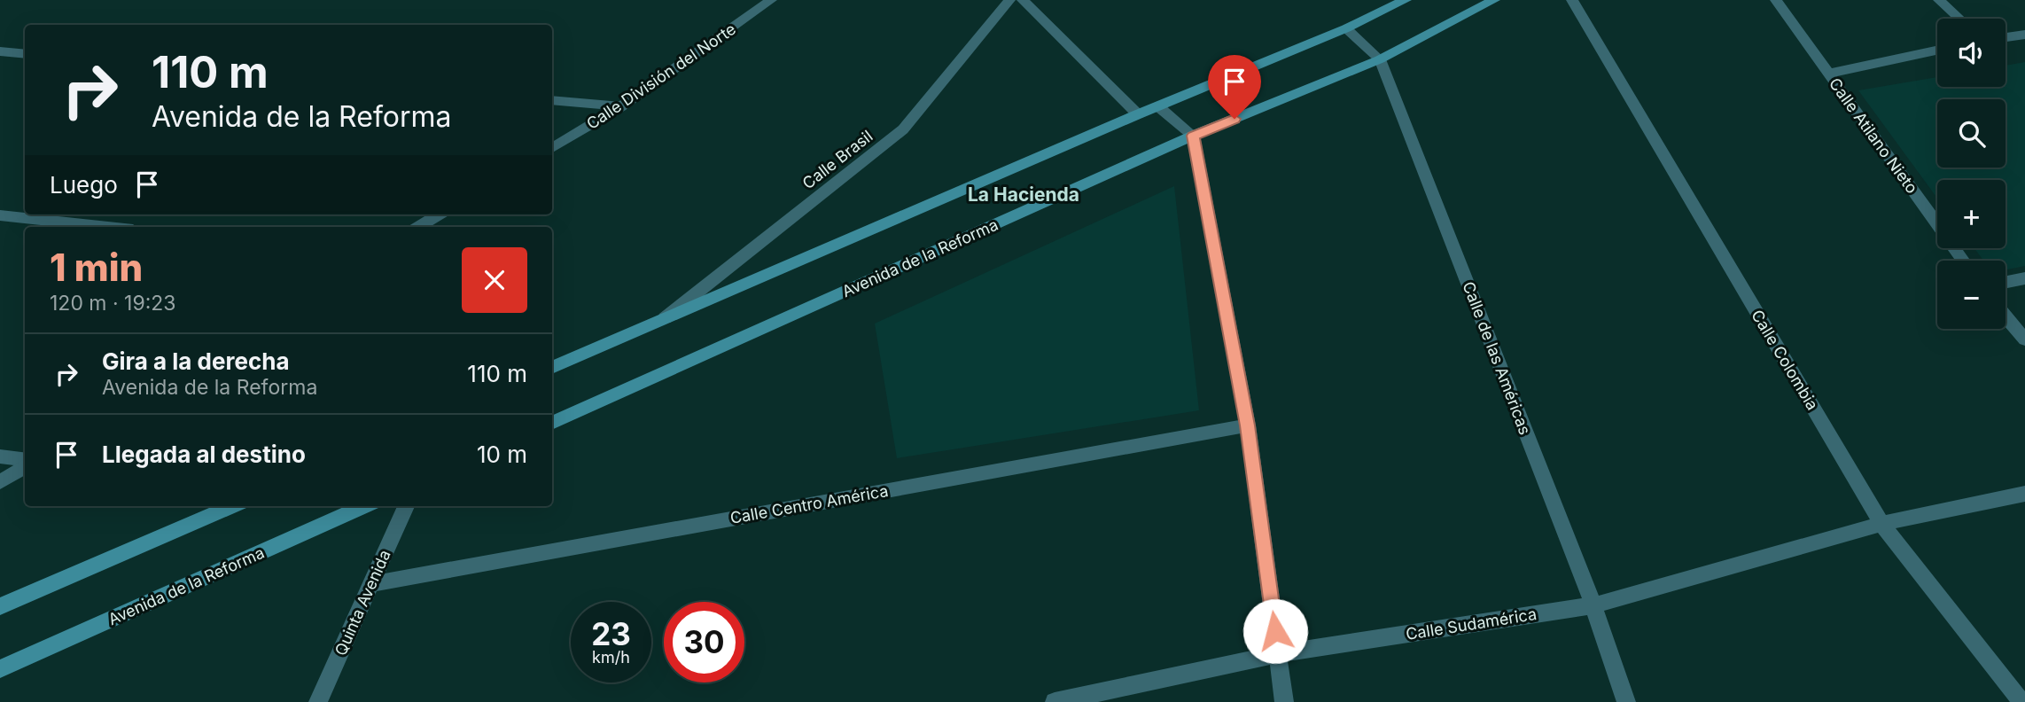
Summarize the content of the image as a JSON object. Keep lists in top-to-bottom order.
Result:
{
  "streets": {
    "main road": ["Avenida de la Reforma"],
    "street": [
      "Calle División del Norte",
      "Calle Atilano Nieto",
      "Calle Brasil",
      "Calle de las Américas",
      "Calle Colombia",
      "Calle Centro América",
      "Quinta Avenida",
      "Calle Sudamérica"
    ]
  },
  "crossings": [
    ["Avenida de la Reforma", "Calle de las Américas"],
    ["Calle de las Américas", "Calle Sudamérica"],
    ["Calle Colombia", "Calle Sudamérica"],
    ["Calle Centro América", "Quinta Avenida"]
  ],
  "districts": ["La Hacienda"],
  "page": {
    "map_buttons": ["+", "−"],
    "turn": ["110 m", "Avenida de la Reforma"],
    "then": "Luego",
    "heading": ["1 min", "120 m · 19:23"],
    "list": [
      {
        "name": "Gira a la derecha",
        "note": "Avenida de la Reforma",
        "value": "110 m"
      },
      {
        "name": "Llegada al destino",
        "value": "10 m"
      }
    ],
    "speed": "23 km/h",
    "limit": "30"
  }
}
